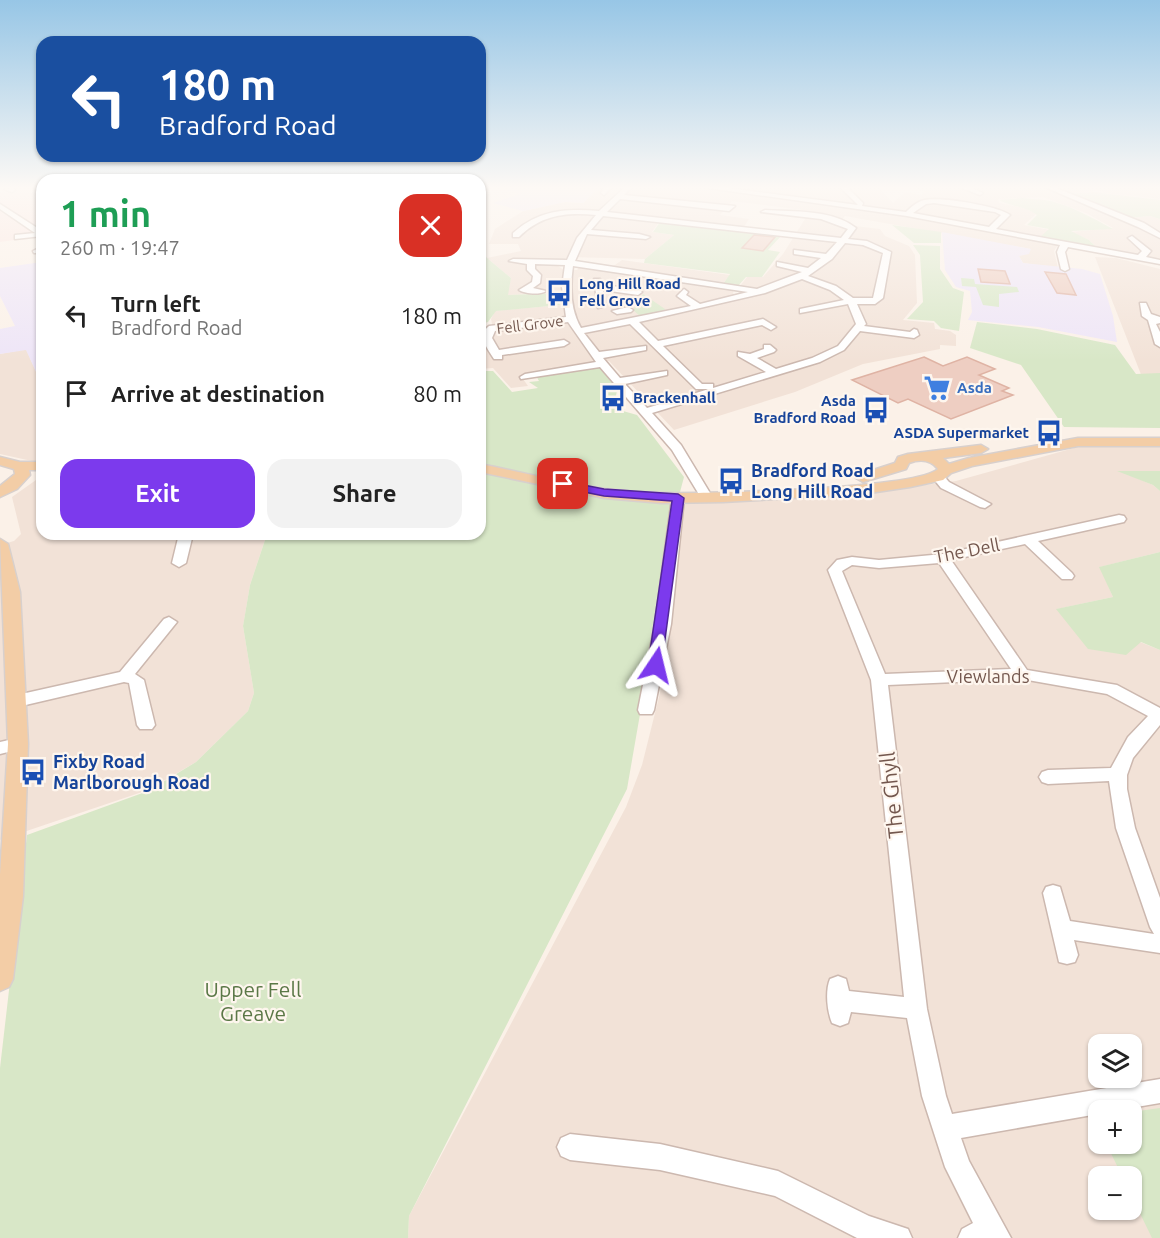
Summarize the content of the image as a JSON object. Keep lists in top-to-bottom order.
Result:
{
  "streets": {
    "street": [
      "Fell Grove",
      "The Dell",
      "Viewlands",
      "The Ghyll"
    ]
  },
  "crossings": [
    ["The Dell", "The Ghyll"],
    ["Viewlands", "The Ghyll"]
  ],
  "parks": ["Upper Fell Greave"],
  "places": {
    "bus stop": [
      "Long Hill Road Fell Grove",
      "Brackenhall",
      "Asda Bradford Road",
      "ASDA Supermarket",
      "Bradford Road Long Hill Road",
      "Fixby Road Marlborough Road"
    ],
    "supermarket": ["Asda"]
  },
  "page": {
    "turn": ["180 m", "Bradford Road"],
    "heading": ["1 min", "260 m · 19:47"],
    "list": [
      {
        "name": "Turn left",
        "note": "Bradford Road",
        "value": "180 m"
      },
      {
        "name": "Arrive at destination",
        "value": "80 m"
      }
    ],
    "buttons": ["Exit", "Share"],
    "map_buttons": ["+", "−"]
  }
}
